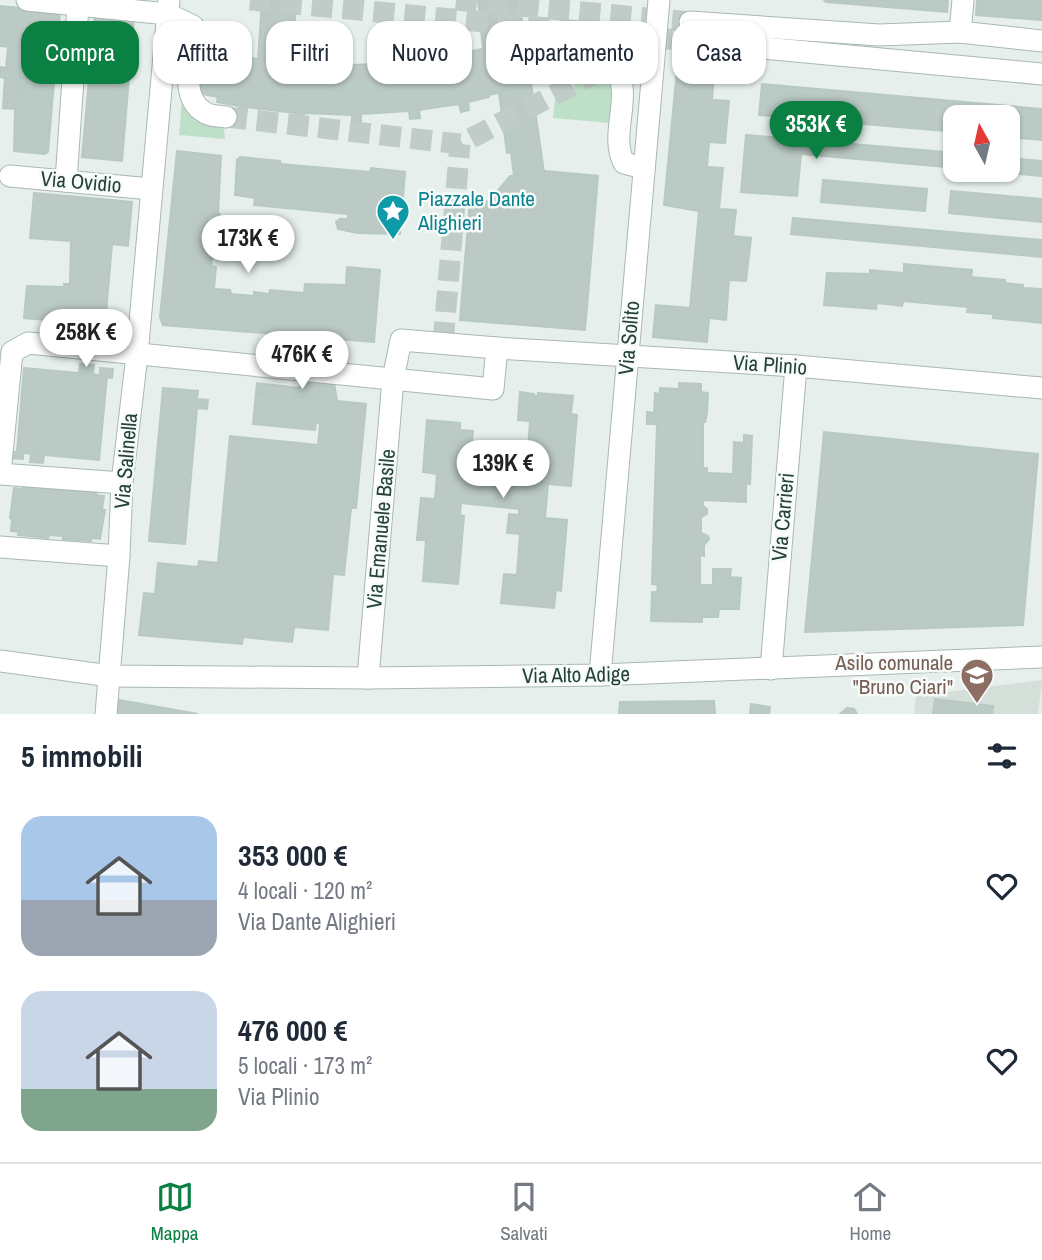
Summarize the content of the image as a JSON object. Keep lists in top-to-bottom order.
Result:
{
  "streets": {
    "street": [
      "Via Ovidio",
      "Via Solìto",
      "Via Plinio",
      "Via Salinella",
      "Via Carrieri",
      "Via Emanuele Basile",
      "Via Alto Adige"
    ]
  },
  "crossings": [
    ["Via Ovidio", "Via Salinella"],
    ["Via Solìto", "Via Plinio"],
    ["Via Solìto", "Via Alto Adige"],
    ["Via Plinio", "Via Carrieri"],
    ["Via Plinio", "Via Emanuele Basile"],
    ["Via Salinella", "Via Alto Adige"],
    ["Via Carrieri", "Via Alto Adige"],
    ["Via Emanuele Basile", "Via Alto Adige"]
  ],
  "places": {
    "place": ["Piazzale Dante Alighieri"],
    "school or university": ["Asilo comunale \"Bruno Ciari\""]
  },
  "north": "top",
  "page": {
    "chip": [
      "Compra",
      "Affitta",
      "Filtri",
      "Nuovo",
      "Appartamento",
      "Casa"
    ],
    "price": [
      "353K €",
      "173K €",
      "258K €",
      "476K €",
      "139K €"
    ],
    "heading": "5 immobili",
    "list": [
      {
        "name": "353 000 €",
        "note": "4 locali · 120 m² · Via Dante Alighieri"
      },
      {
        "name": "476 000 €",
        "note": "5 locali · 173 m² · Via Plinio"
      }
    ],
    "tabs": ["Mappa", "Salvati", "Home"]
  }
}
